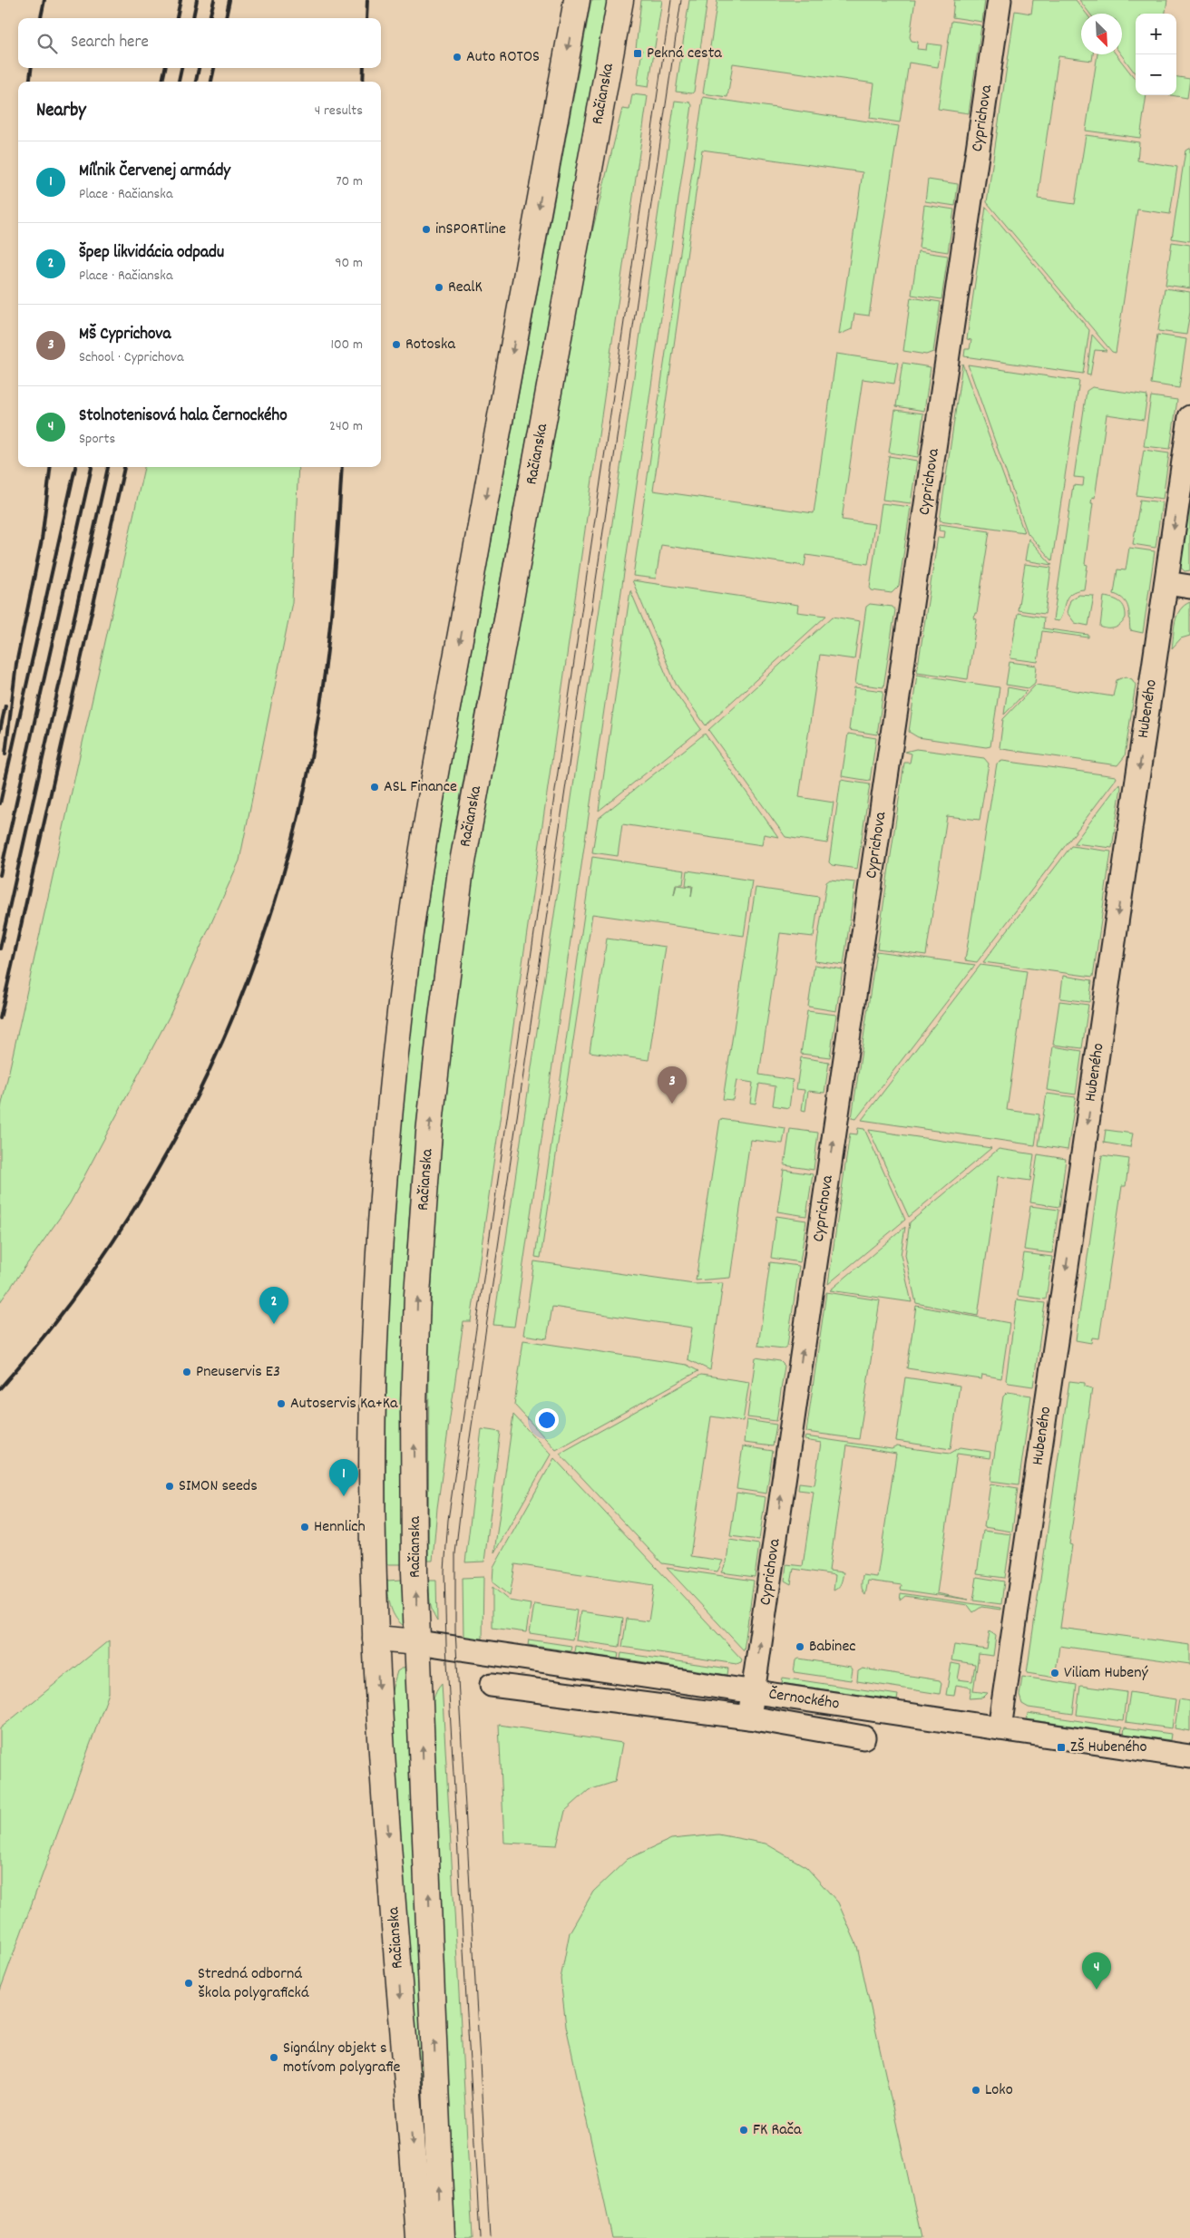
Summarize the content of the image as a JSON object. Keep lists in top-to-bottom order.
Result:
{
  "streets": {
    "main road": ["Račianska"],
    "street": ["Cyprichova", "Hubeného", "Černockého"]
  },
  "crossings": [
    ["Račianska", "Černockého"],
    ["Cyprichova", "Černockého"],
    ["Hubeného", "Černockého"]
  ],
  "one_way": ["Cyprichova", "Hubeného"],
  "places": {
    "transit": ["Pekná cesta", "ZŠ Hubeného"],
    "other": [
      "Auto ROTOS",
      "inSPORTline",
      "RealK",
      "Rotoska",
      "ASL Finance",
      "Pneuservis E3",
      "Autoservis Ka+Ka",
      "SIMON seeds",
      "Hennlich",
      "Babinec",
      "Viliam Hubený",
      "Stredná odborná škola polygrafická",
      "Signálny objekt s motívom polygrafie",
      "Loko",
      "FK Rača"
    ]
  },
  "north": "bottom right",
  "page": {
    "map_buttons": ["+", "−"],
    "search": "Search here",
    "heading": ["Nearby", "4 results"],
    "list": [
      {
        "mark": "1",
        "name": "Míľnik Červenej armády",
        "note": "Place · Račianska",
        "value": "70 m"
      },
      {
        "mark": "2",
        "name": "Špep likvidácia odpadu",
        "note": "Place · Račianska",
        "value": "90 m"
      },
      {
        "mark": "3",
        "name": "MŠ Cyprichova",
        "note": "School · Cyprichova",
        "value": "100 m"
      },
      {
        "mark": "4",
        "name": "Stolnotenisová hala Černockého",
        "note": "Sports",
        "value": "240 m"
      }
    ],
    "pins": [
      "3",
      "2",
      "1",
      "4"
    ]
  }
}
